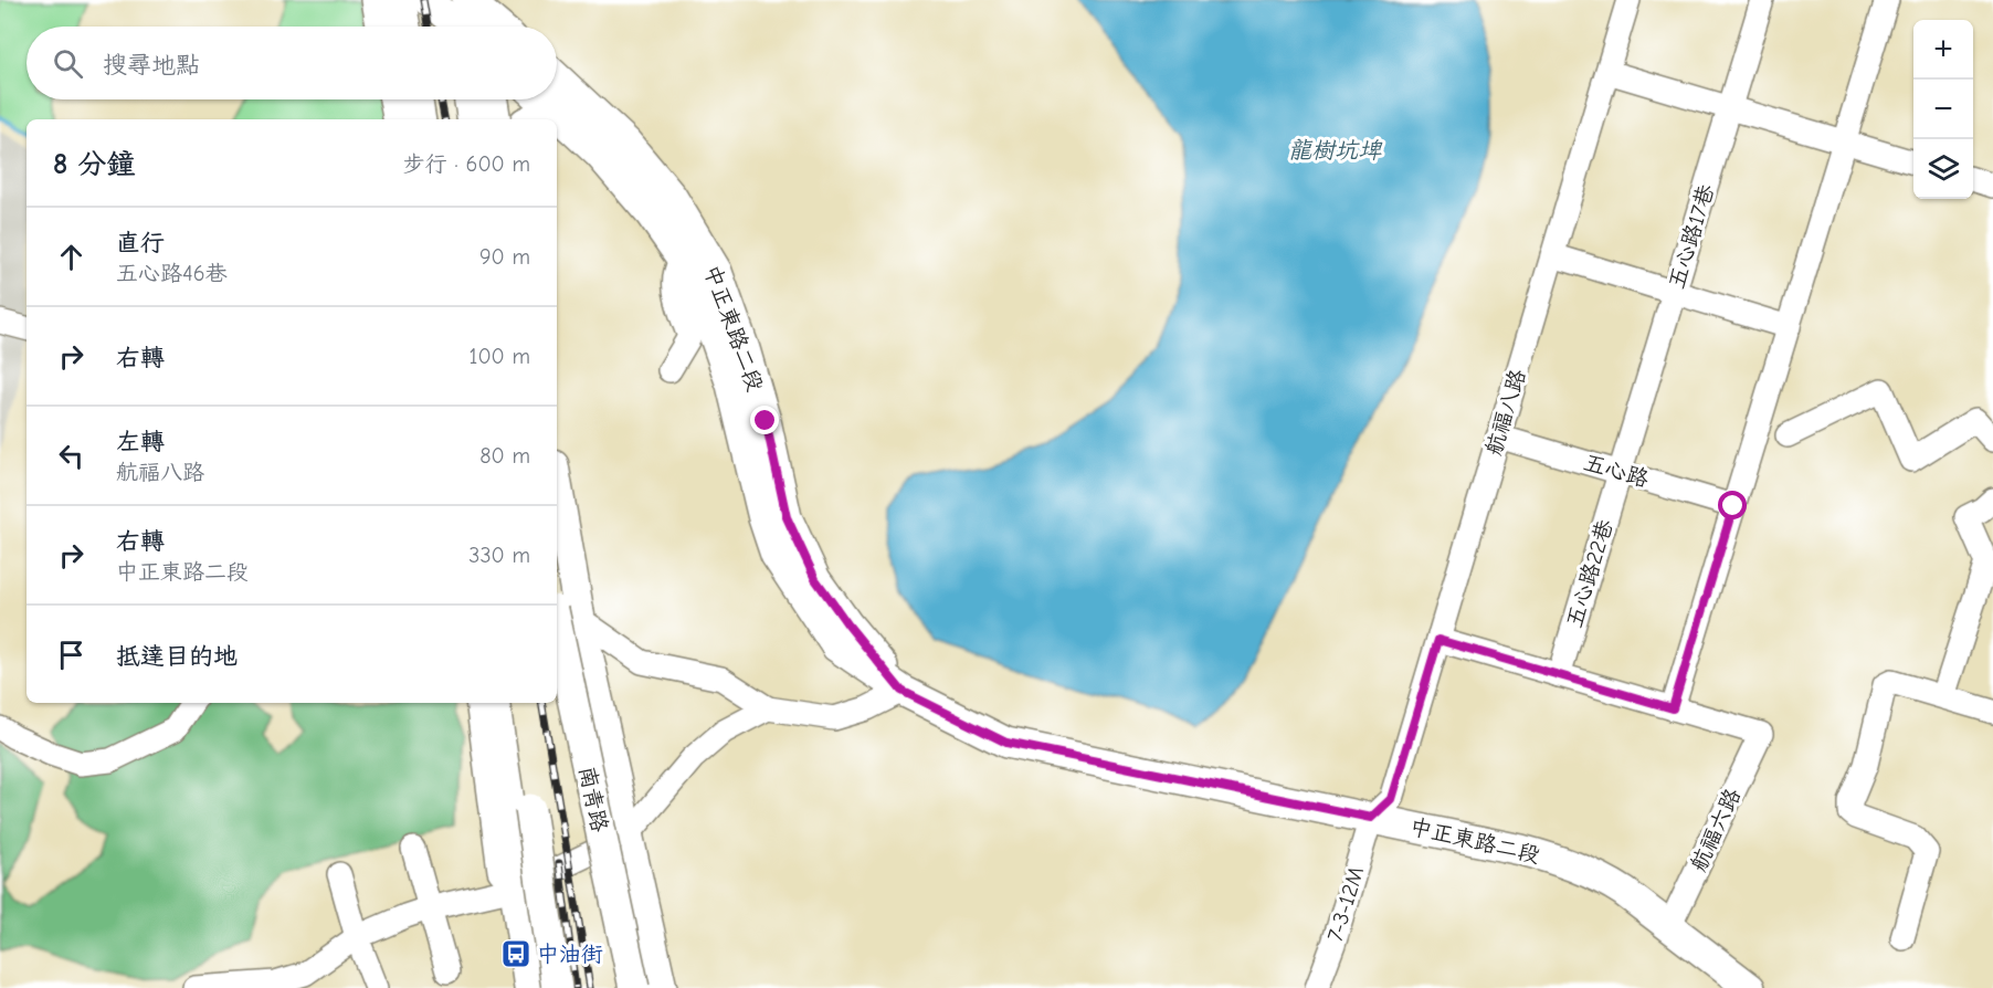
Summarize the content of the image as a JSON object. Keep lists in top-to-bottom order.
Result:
{
  "streets": {
    "main road": ["中正東路二段", "南青路"],
    "street": [
      "五心路17巷",
      "航福八路",
      "五心路",
      "五心路22巷",
      "航福六路",
      "7-3-12M"
    ]
  },
  "crossings": [
    ["五心路17巷", "五心路"],
    ["五心路17巷", "五心路22巷"],
    ["中正東路二段", "航福八路"],
    ["中正東路二段", "航福六路"],
    ["中正東路二段", "7-3-12M"],
    ["航福八路", "五心路"],
    ["航福八路", "7-3-12M"],
    ["五心路", "五心路22巷"]
  ],
  "water": ["龍樹坑埤"],
  "places": {
    "bus stop": ["中油街"]
  },
  "page": {
    "map_buttons": ["+", "−"],
    "search": "搜尋地點",
    "heading": ["8 分鐘", "步行 · 600 m"],
    "list": [
      ["直行", "五心路46巷", "90 m"],
      ["右轉", "100 m"],
      ["左轉", "航福八路", "80 m"],
      ["右轉", "中正東路二段", "330 m"],
      "抵達目的地"
    ]
  }
}
